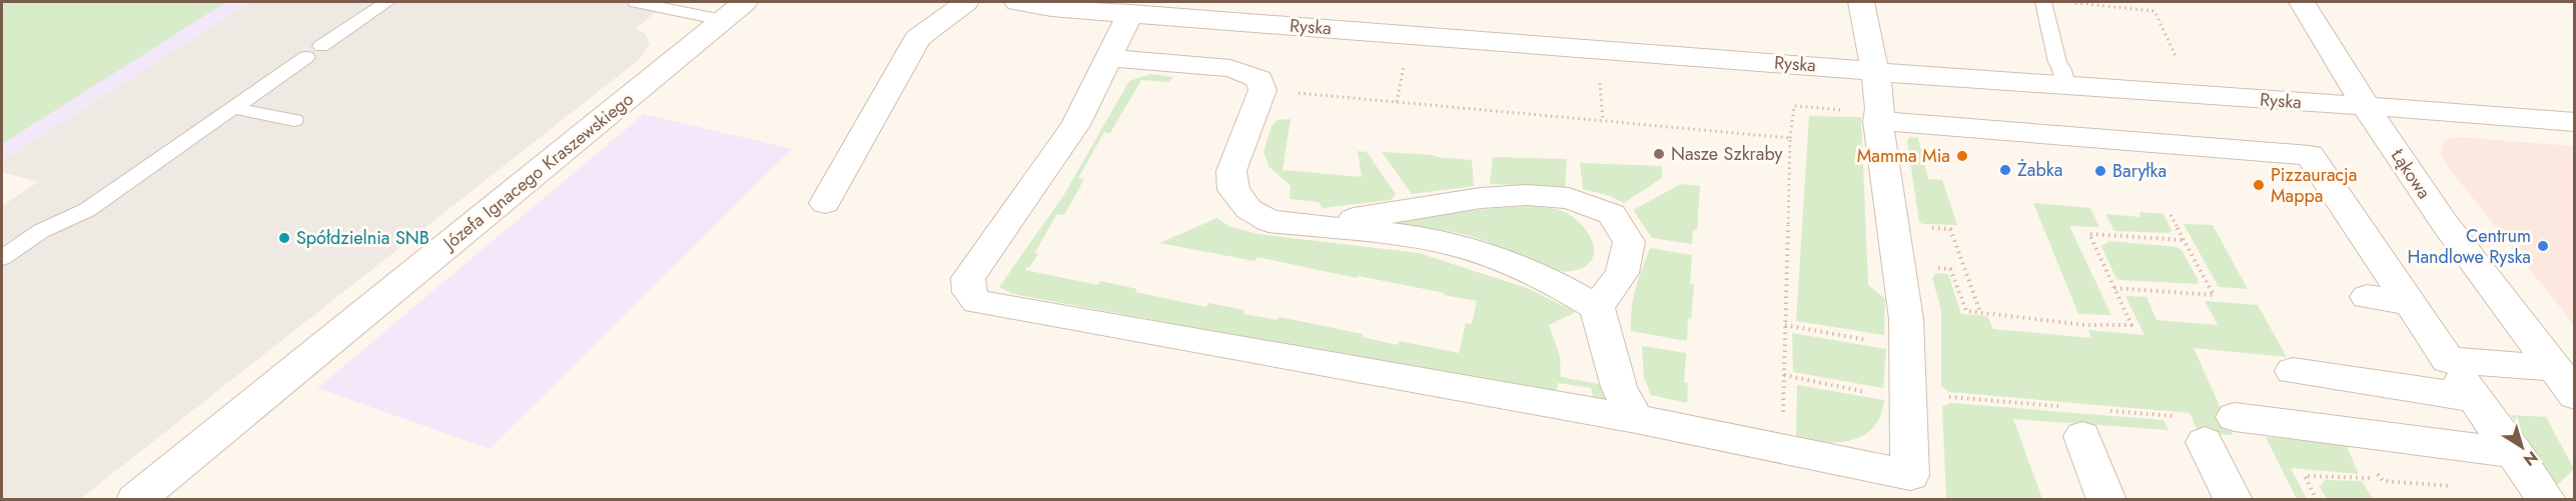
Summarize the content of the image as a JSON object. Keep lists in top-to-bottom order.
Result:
{
  "streets": {
    "street": ["Ryska", "Józefa Ignacego Kraszewskiego", "Łąkowa"]
  },
  "crossings": [
    ["Ryska", "Łąkowa"]
  ],
  "places": [
    "Nasze Szkraby",
    "Mamma Mia",
    "Żabka",
    "Baryłka",
    "Pizzauracja Mappa",
    "Spółdzielnia SNB",
    "Centrum Handlowe Ryska"
  ],
  "north": "bottom right"
}
